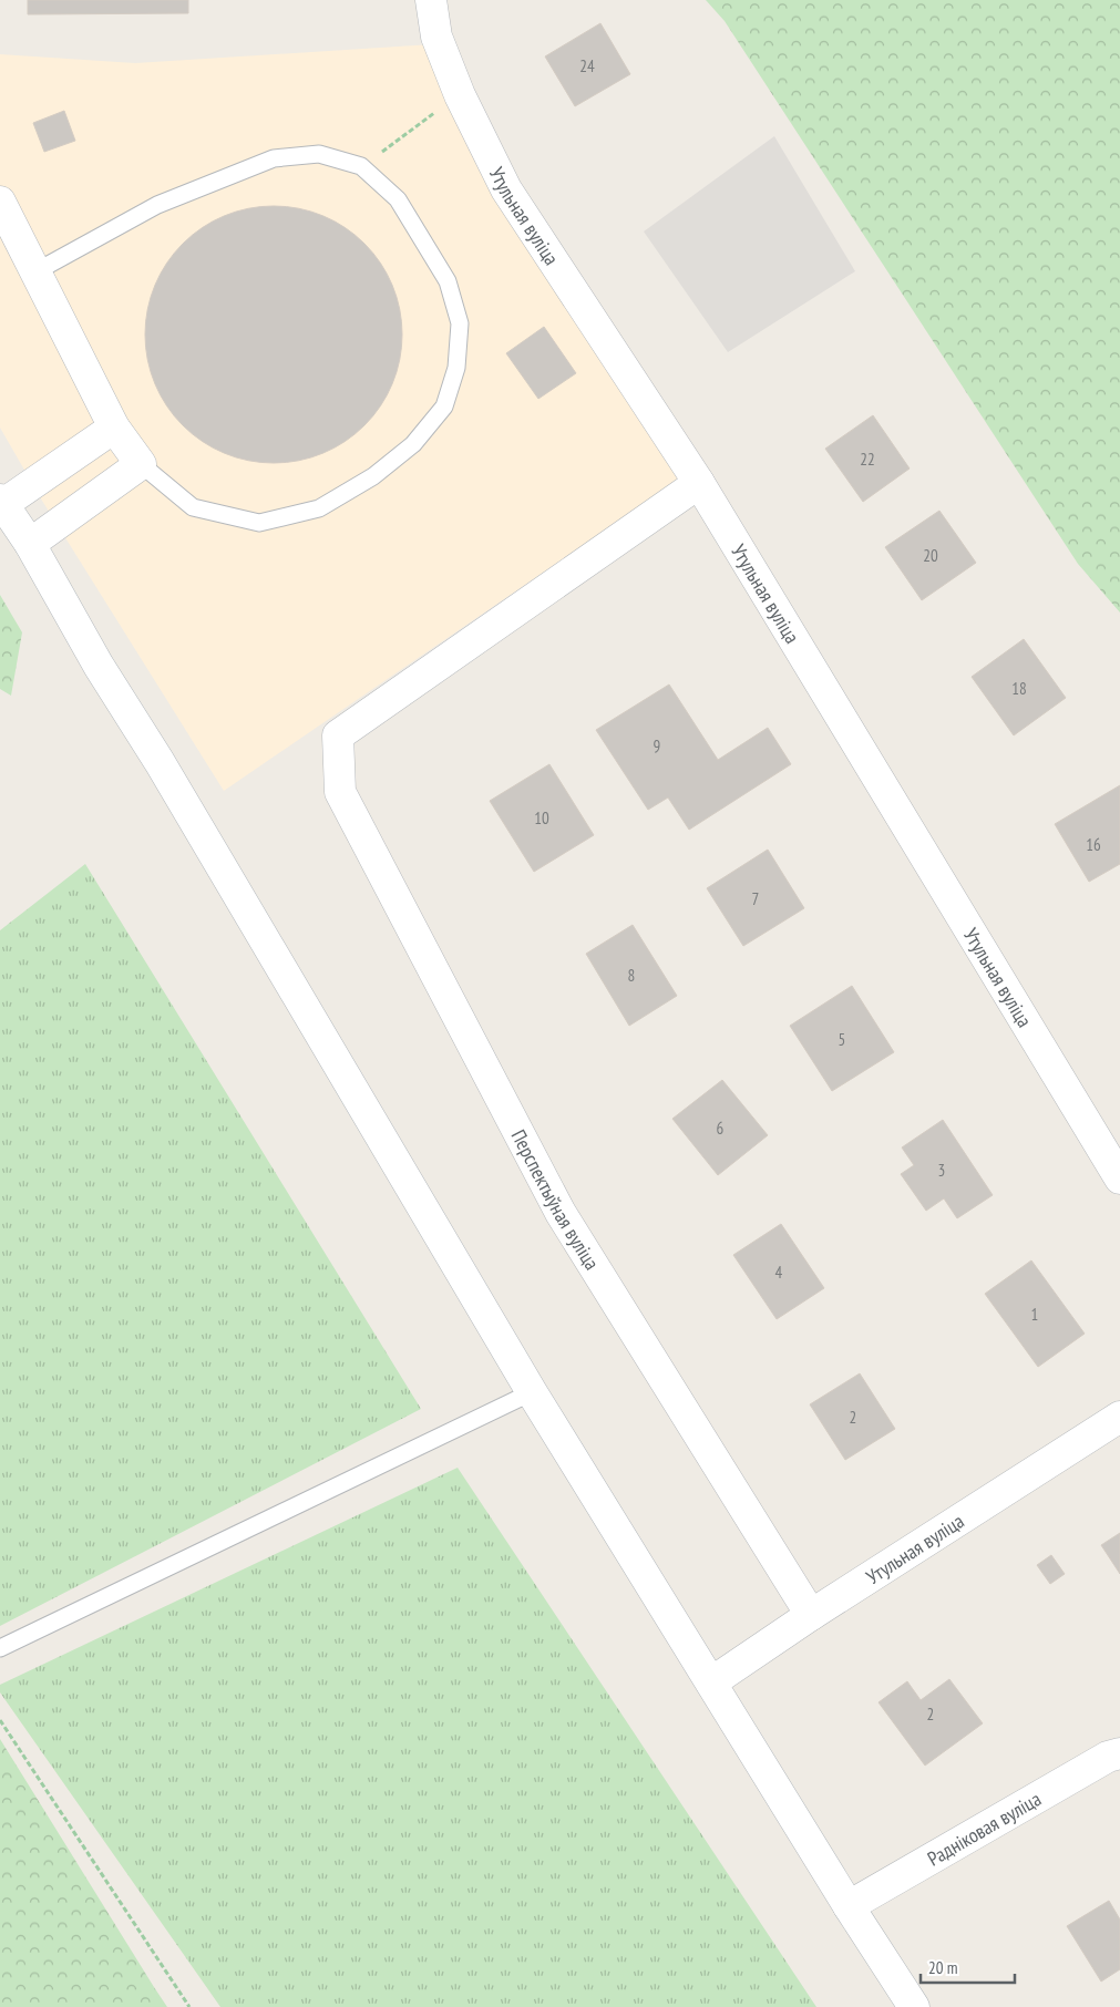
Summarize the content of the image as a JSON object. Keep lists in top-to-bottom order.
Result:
{
  "streets": {
    "street": ["Утульная вуліца", "Перспектыўная вуліца", "Радніковая вуліца"]
  },
  "crossings": [
    ["Утульная вуліца", "Перспектыўная вуліца"]
  ],
  "house_numbers": [
    "24",
    "22",
    "20",
    "18",
    "9",
    "10",
    "16",
    "7",
    "8",
    "5",
    "6",
    "3",
    "4",
    "1",
    "2",
    "2"
  ],
  "scale_bar": "20 m"
}
